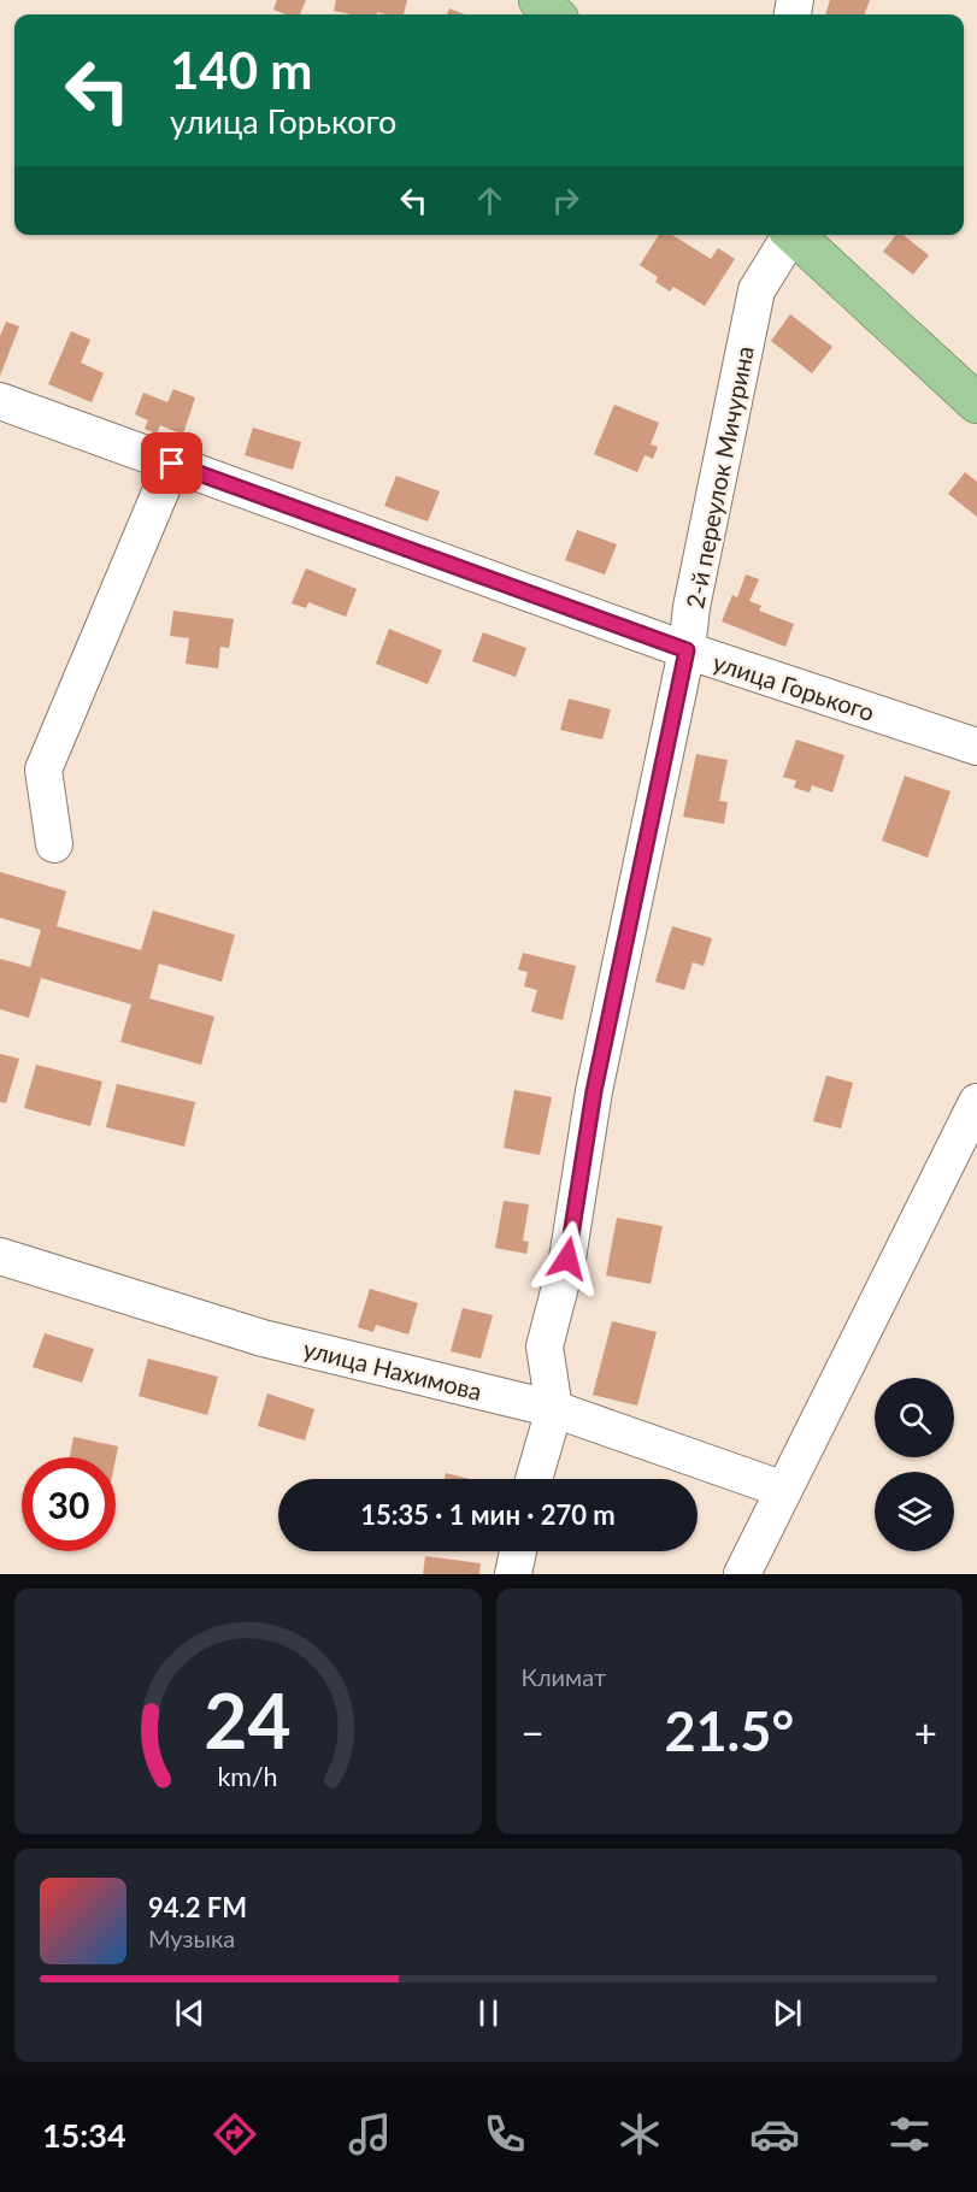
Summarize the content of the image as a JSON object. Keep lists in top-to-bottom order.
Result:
{
  "streets": {
    "street": ["2-й переулок Мичурина", "улица Горького", "улица Нахимова"]
  },
  "crossings": [
    ["2-й переулок Мичурина", "улица Горького"],
    ["2-й переулок Мичурина", "улица Нахимова"]
  ],
  "page": {
    "turn": ["140 m", "улица Горького"],
    "limit": "30",
    "trip": "15:35 · 1 мин · 270 m",
    "tile": "Климат",
    "heat": ["−", "21.5°", "+"],
    "song": ["94.2 FM", "Музыка"],
    "tabs": "15:34",
    "gauge": ["24", "km/h"]
  }
}
